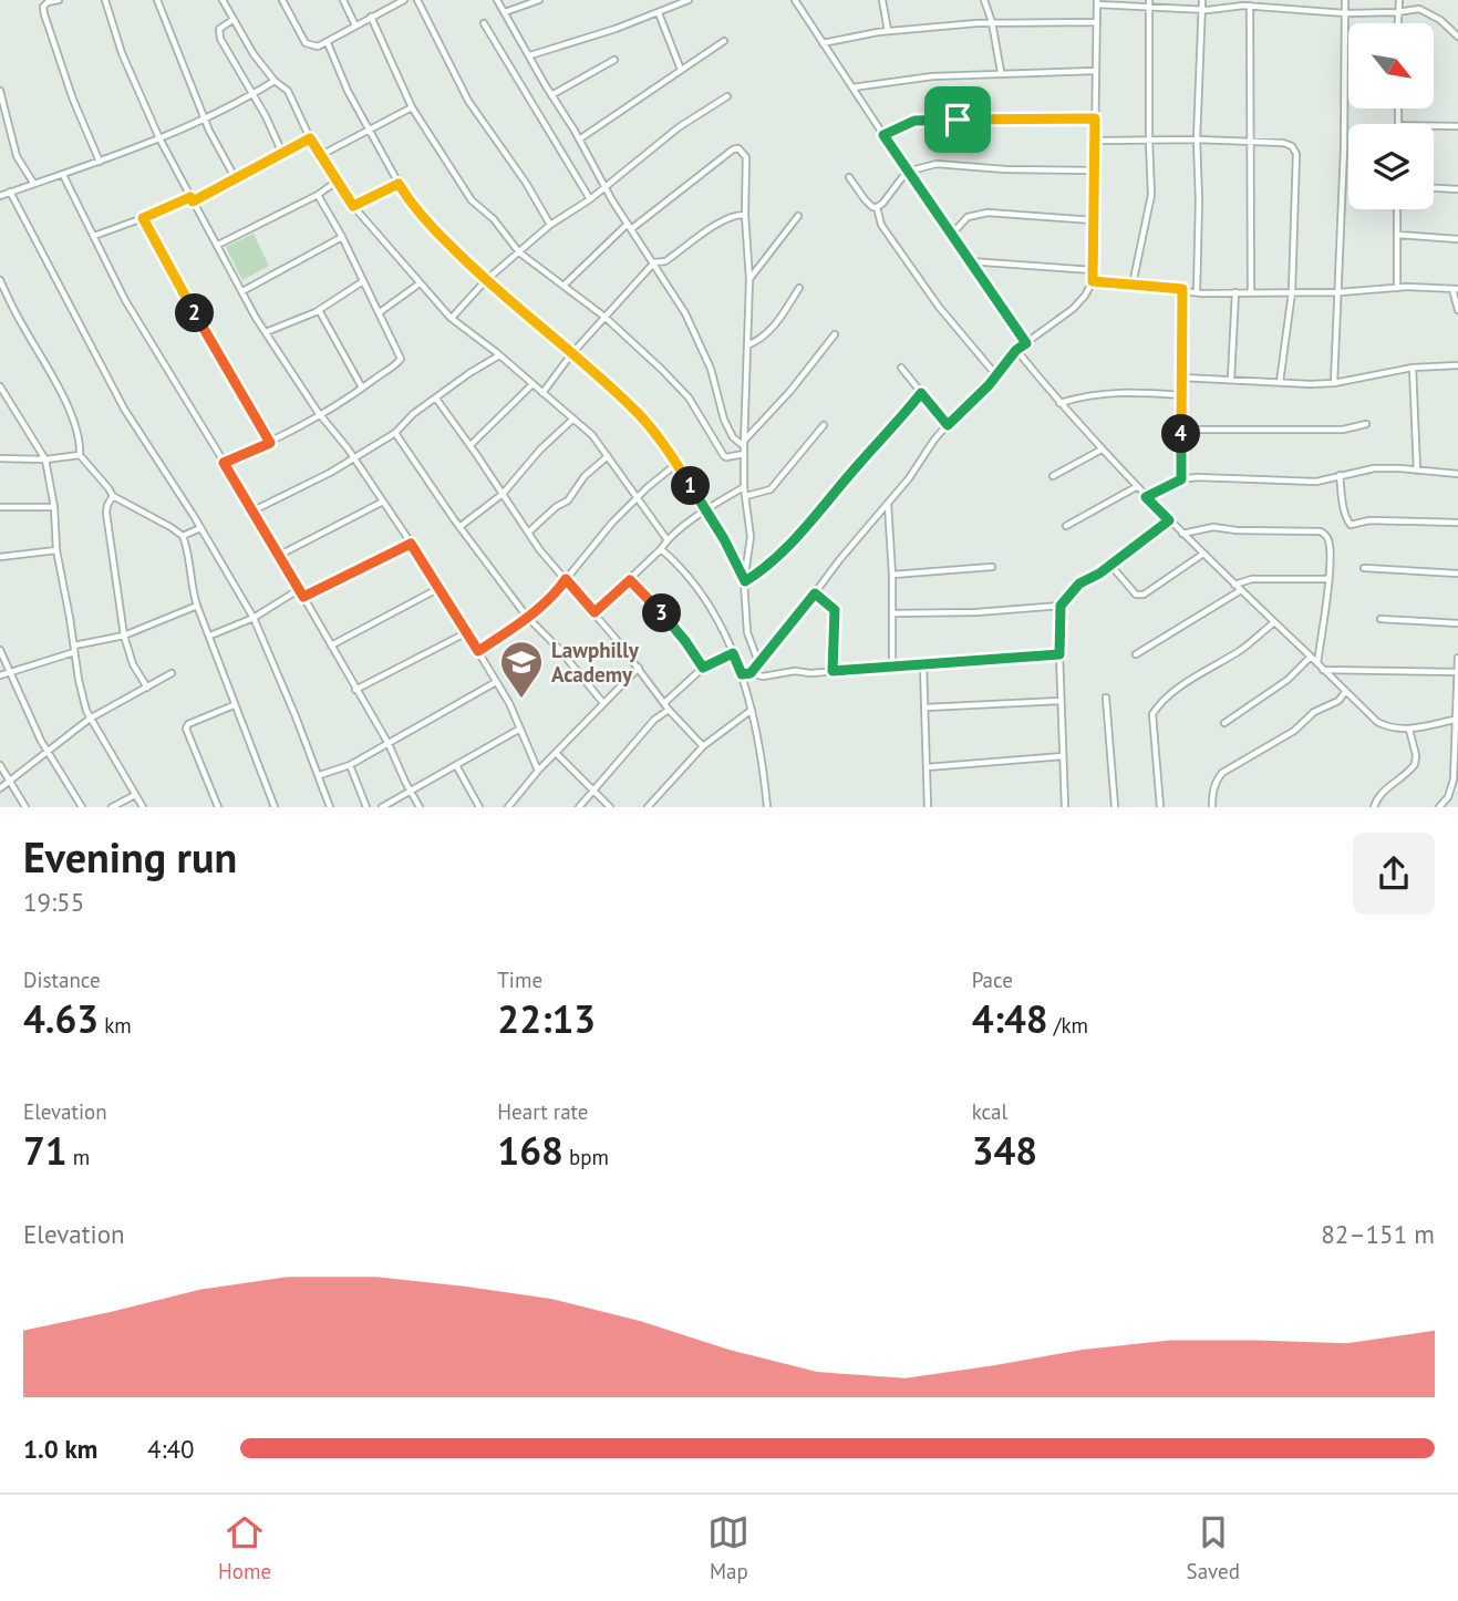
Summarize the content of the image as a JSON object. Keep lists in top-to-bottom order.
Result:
{
  "places": {
    "school or university": ["Lawphilly Academy"]
  },
  "north": "bottom right",
  "page": {
    "pins": [
      "2",
      "4",
      "1",
      "3"
    ],
    "heading": ["Evening run", "19:55"],
    "stats": [
      ["Distance", "4.63 km"],
      ["Time", "22:13"],
      ["Pace", "4:48 /km"],
      ["Elevation", "71 m"],
      ["Heart rate", "168 bpm"],
      ["kcal", "348"]
    ],
    "chart": ["Elevation", "82–151 m"],
    "list": [
      {
        "name": "1.0 km",
        "note": "4:40"
      }
    ],
    "tabs": ["Home", "Map", "Saved"]
  }
}
